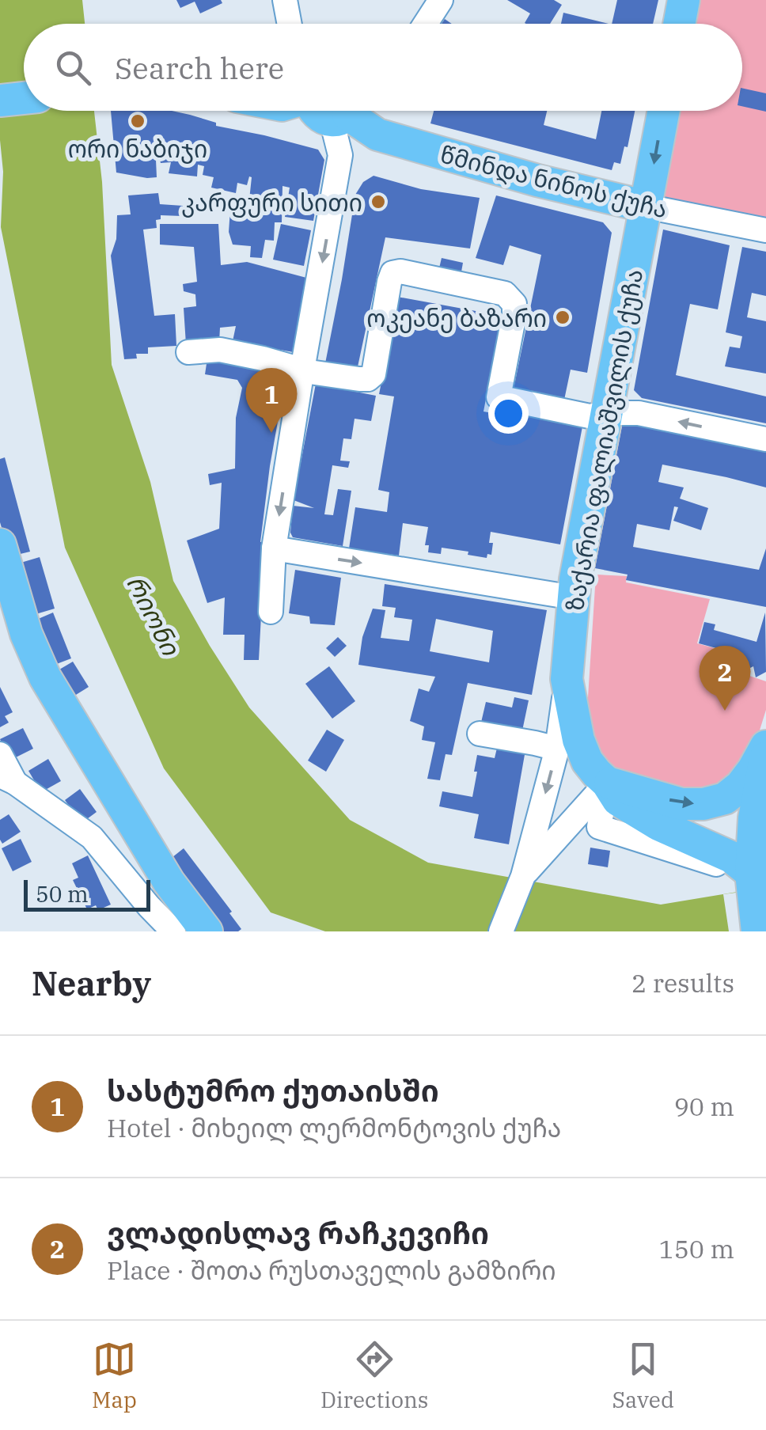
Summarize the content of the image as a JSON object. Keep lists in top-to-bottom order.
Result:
{
  "streets": {
    "main road": ["წმინდა ნინოს ქუჩა", "ზაქარია ფალიაშვილის ქუჩა"]
  },
  "crossings": [
    ["წმინდა ნინოს ქუჩა", "ზაქარია ფალიაშვილის ქუჩა"]
  ],
  "water": ["რიონი"],
  "places": ["ორი ნაბიჯი", "კარფური სითი", "ოკეანე ბაზარი"],
  "scale_bar": "50 m",
  "page": {
    "search": "Search here",
    "pins": ["1", "2"],
    "scale": "50 m",
    "heading": ["Nearby", "2 results"],
    "list": [
      {
        "mark": "1",
        "name": "სასტუმრო ქუთაისში",
        "note": "Hotel · მიხეილ ლერმონტოვის ქუჩა",
        "value": "90 m"
      },
      {
        "mark": "2",
        "name": "ვლადისლავ რაჩკევიჩი",
        "note": "Place · შოთა რუსთაველის გამზირი",
        "value": "150 m"
      }
    ],
    "nav": ["Map", "Directions", "Saved"]
  }
}
